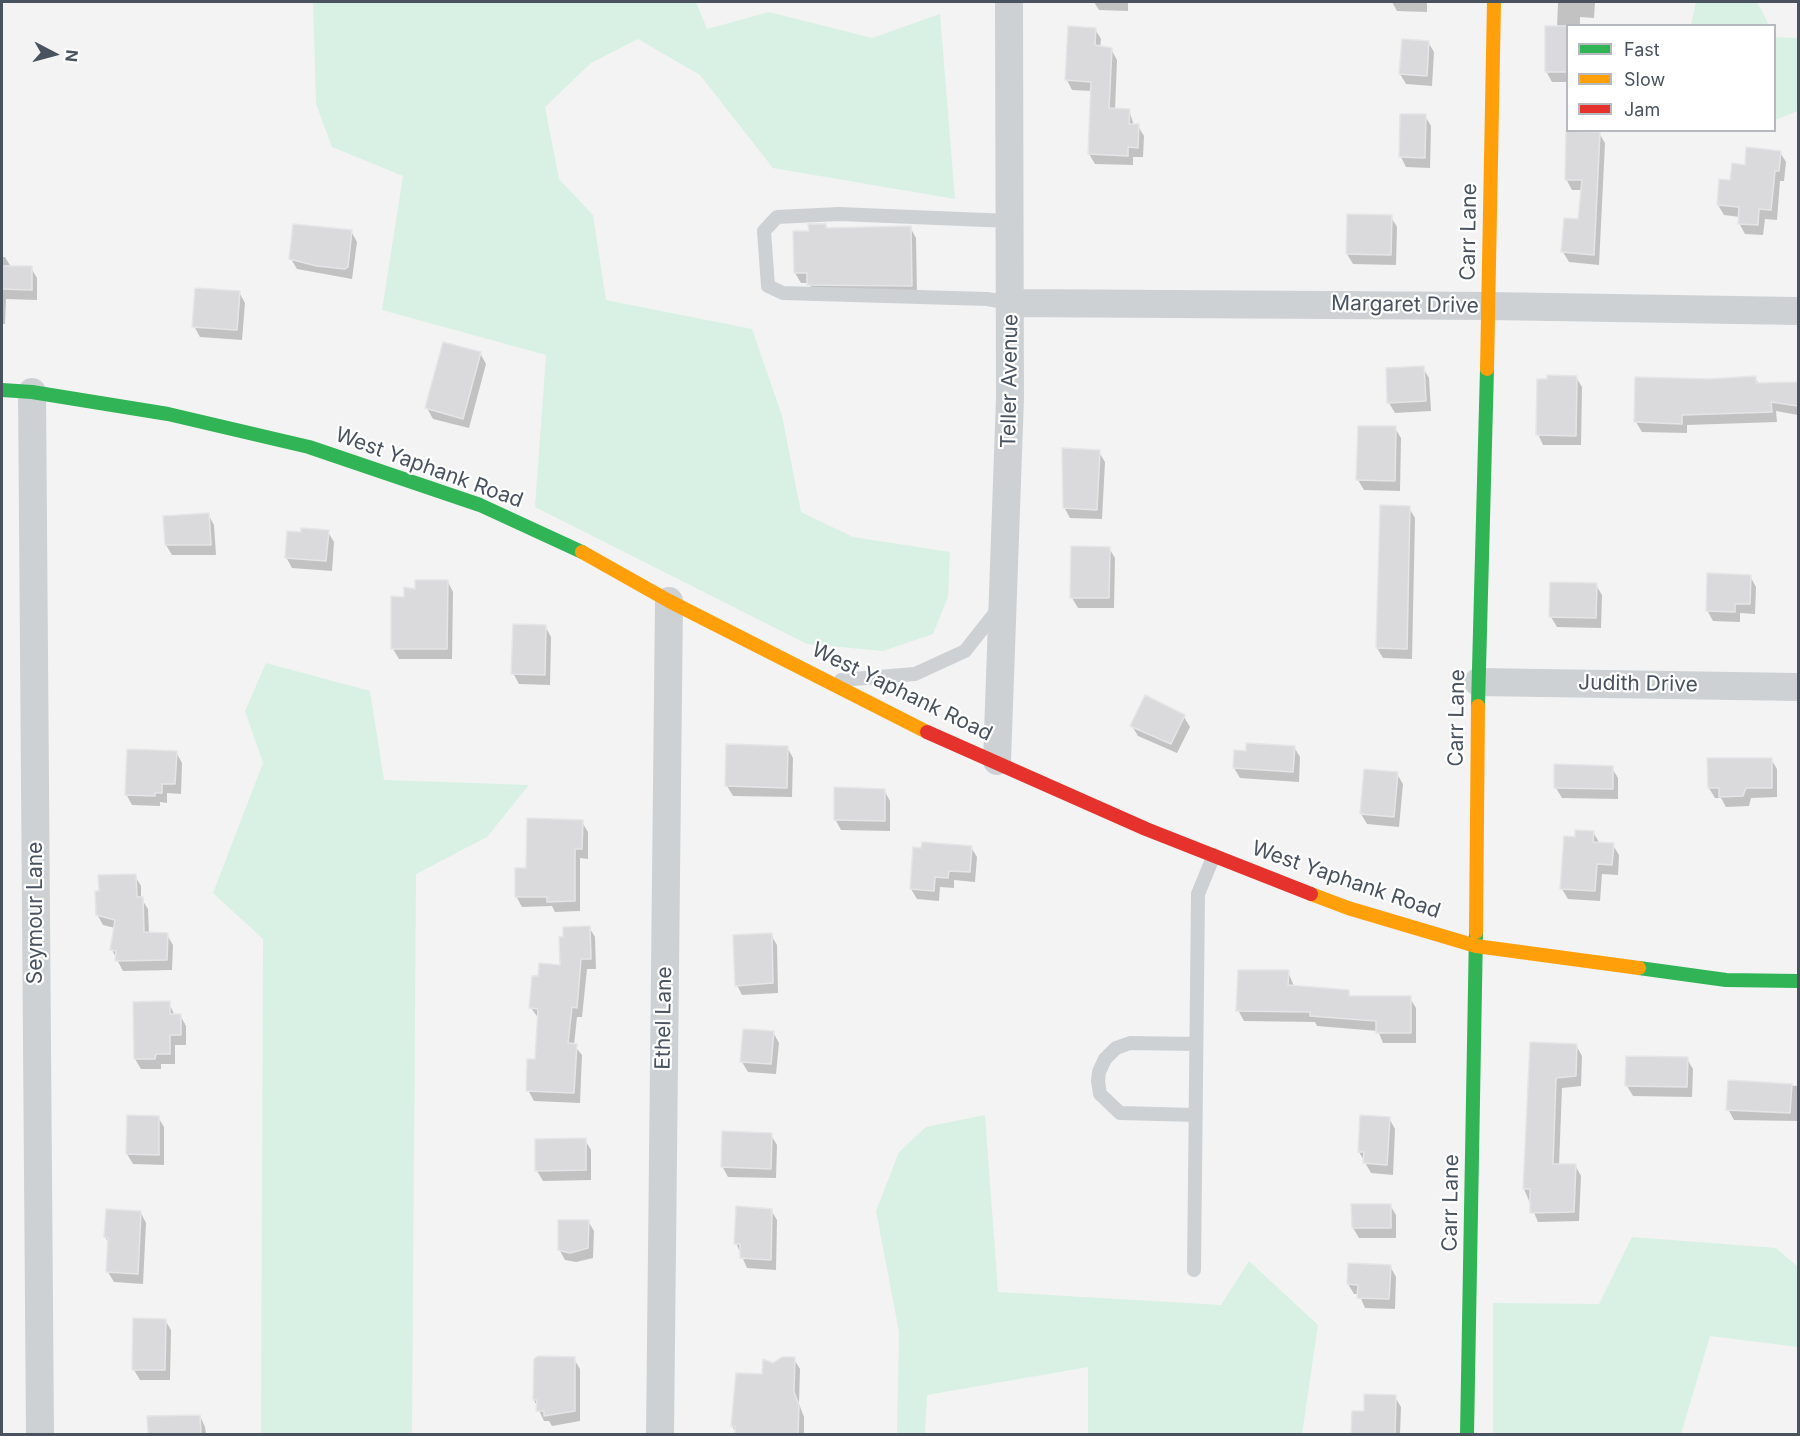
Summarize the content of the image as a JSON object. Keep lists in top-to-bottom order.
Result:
{
  "streets": {
    "street": [
      "Carr Lane",
      "Margaret Drive",
      "Teller Avenue",
      "West Yaphank Road",
      "Judith Drive",
      "Seymour Lane",
      "Ethel Lane"
    ]
  },
  "crossings": [
    ["Carr Lane", "Margaret Drive"],
    ["Carr Lane", "West Yaphank Road"],
    ["Carr Lane", "Judith Drive"],
    ["Margaret Drive", "Teller Avenue"],
    ["Teller Avenue", "West Yaphank Road"],
    ["West Yaphank Road", "Seymour Lane"],
    ["West Yaphank Road", "Ethel Lane"]
  ],
  "legend": ["Fast", "Slow", "Jam"],
  "north": "right"
}
